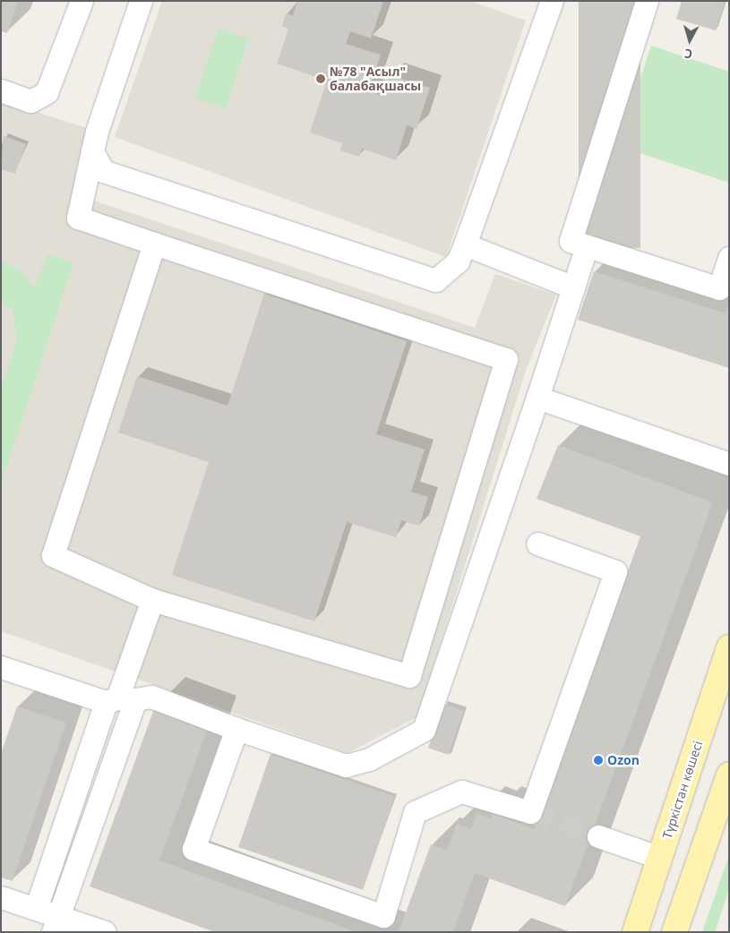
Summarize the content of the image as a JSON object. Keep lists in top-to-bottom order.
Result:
{
  "streets": {
    "main road": ["Түркістан көшесі"]
  },
  "places": ["№78 \"Асыл\" балабақшасы", "Ozon"],
  "north": "bottom"
}
